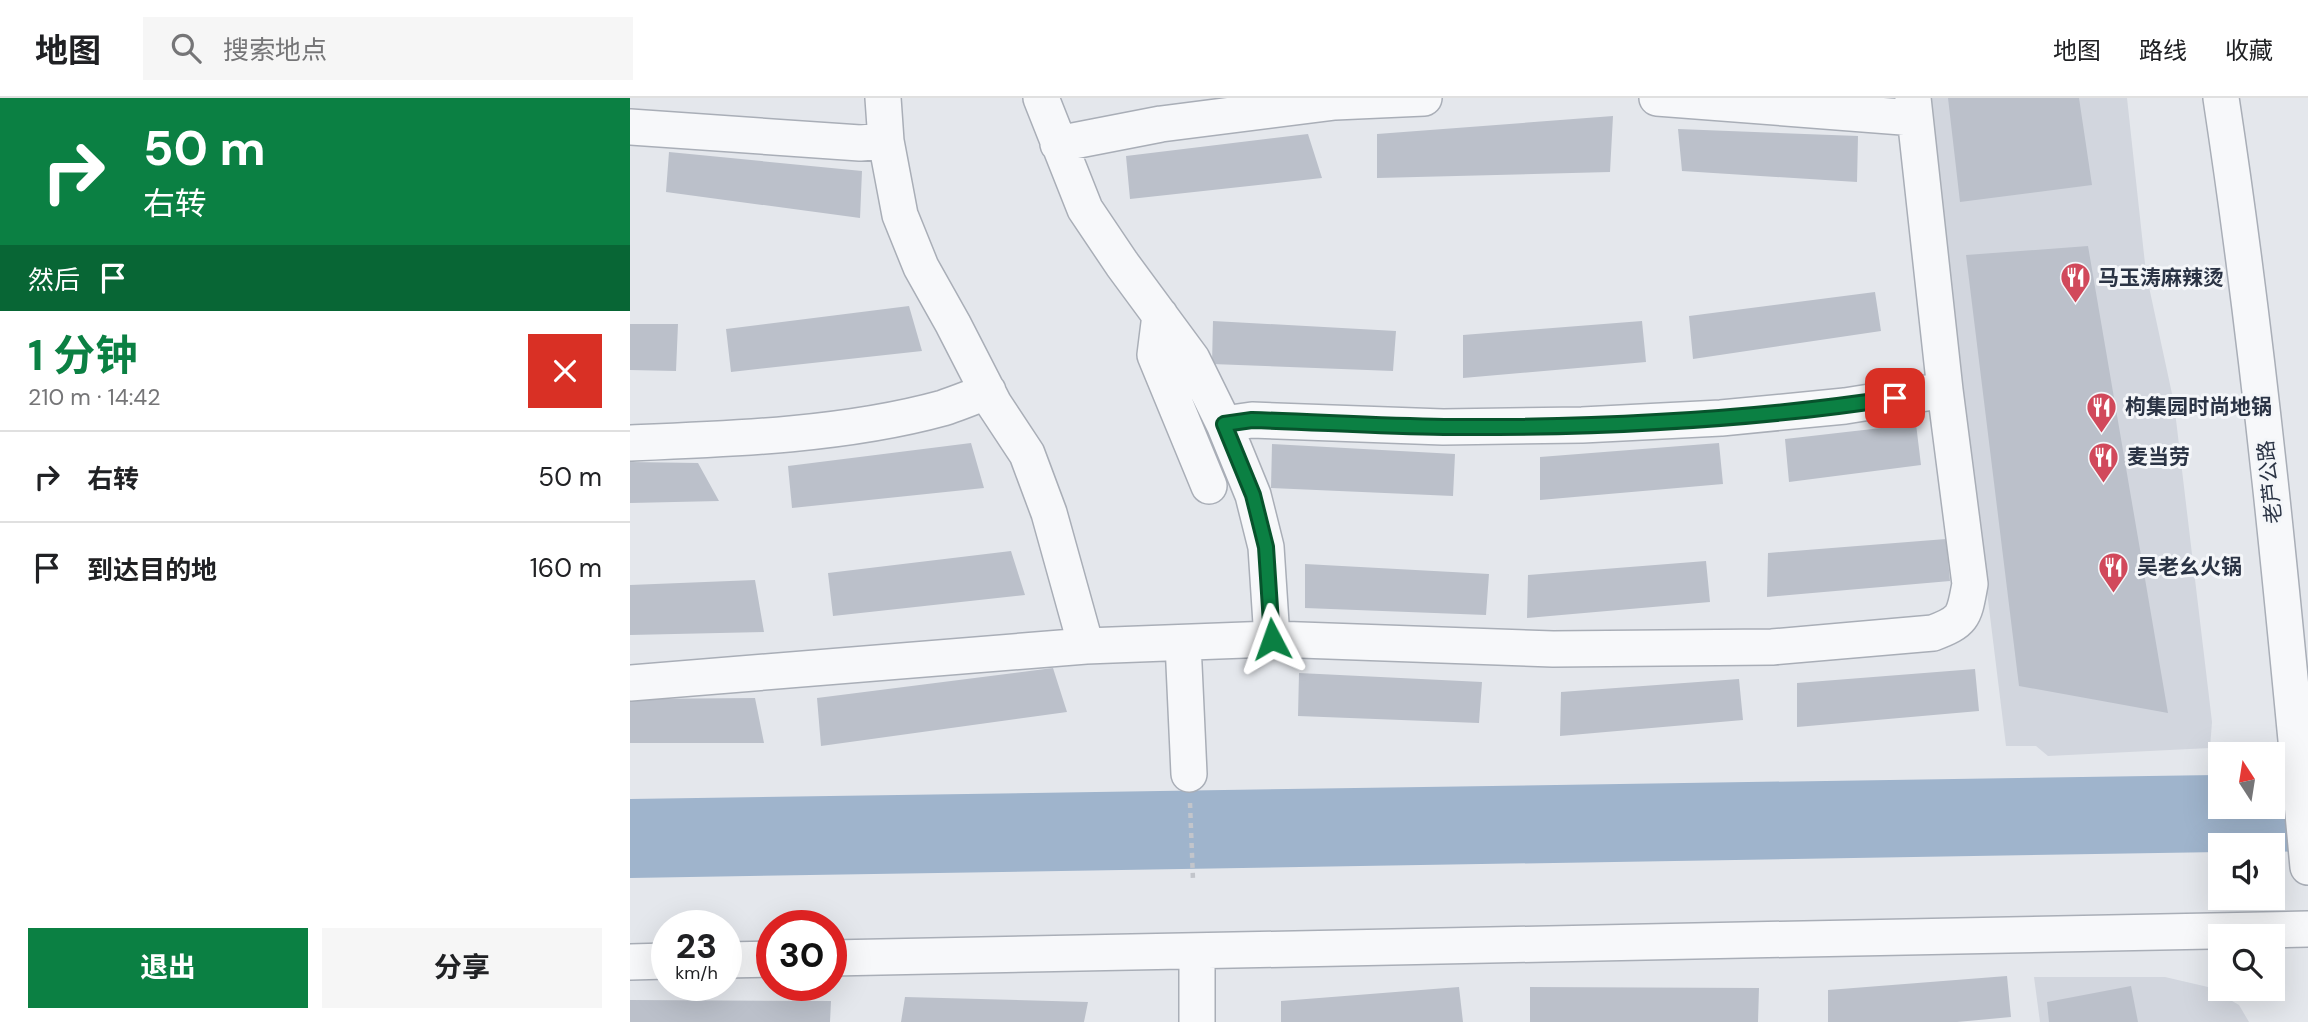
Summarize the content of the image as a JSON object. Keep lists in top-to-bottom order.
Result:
{
  "streets": {
    "street": ["老芦公路"]
  },
  "places": {
    "restaurant": [
      "马玉涛麻辣烫",
      "枸集园时尚地锅",
      "麦当劳",
      "吴老幺火锅"
    ]
  },
  "north": "top",
  "page": {
    "header": "地图",
    "search": "搜索地点",
    "nav": ["地图", "路线", "收藏"],
    "turn": ["50 m", "右转"],
    "then": "然后",
    "heading": ["1 分钟", "210 m · 14:42"],
    "list": [
      {
        "name": "右转",
        "value": "50 m"
      },
      {
        "name": "到达目的地",
        "value": "160 m"
      }
    ],
    "speed": "23 km/h",
    "limit": "30",
    "buttons": ["退出", "分享"]
  }
}
